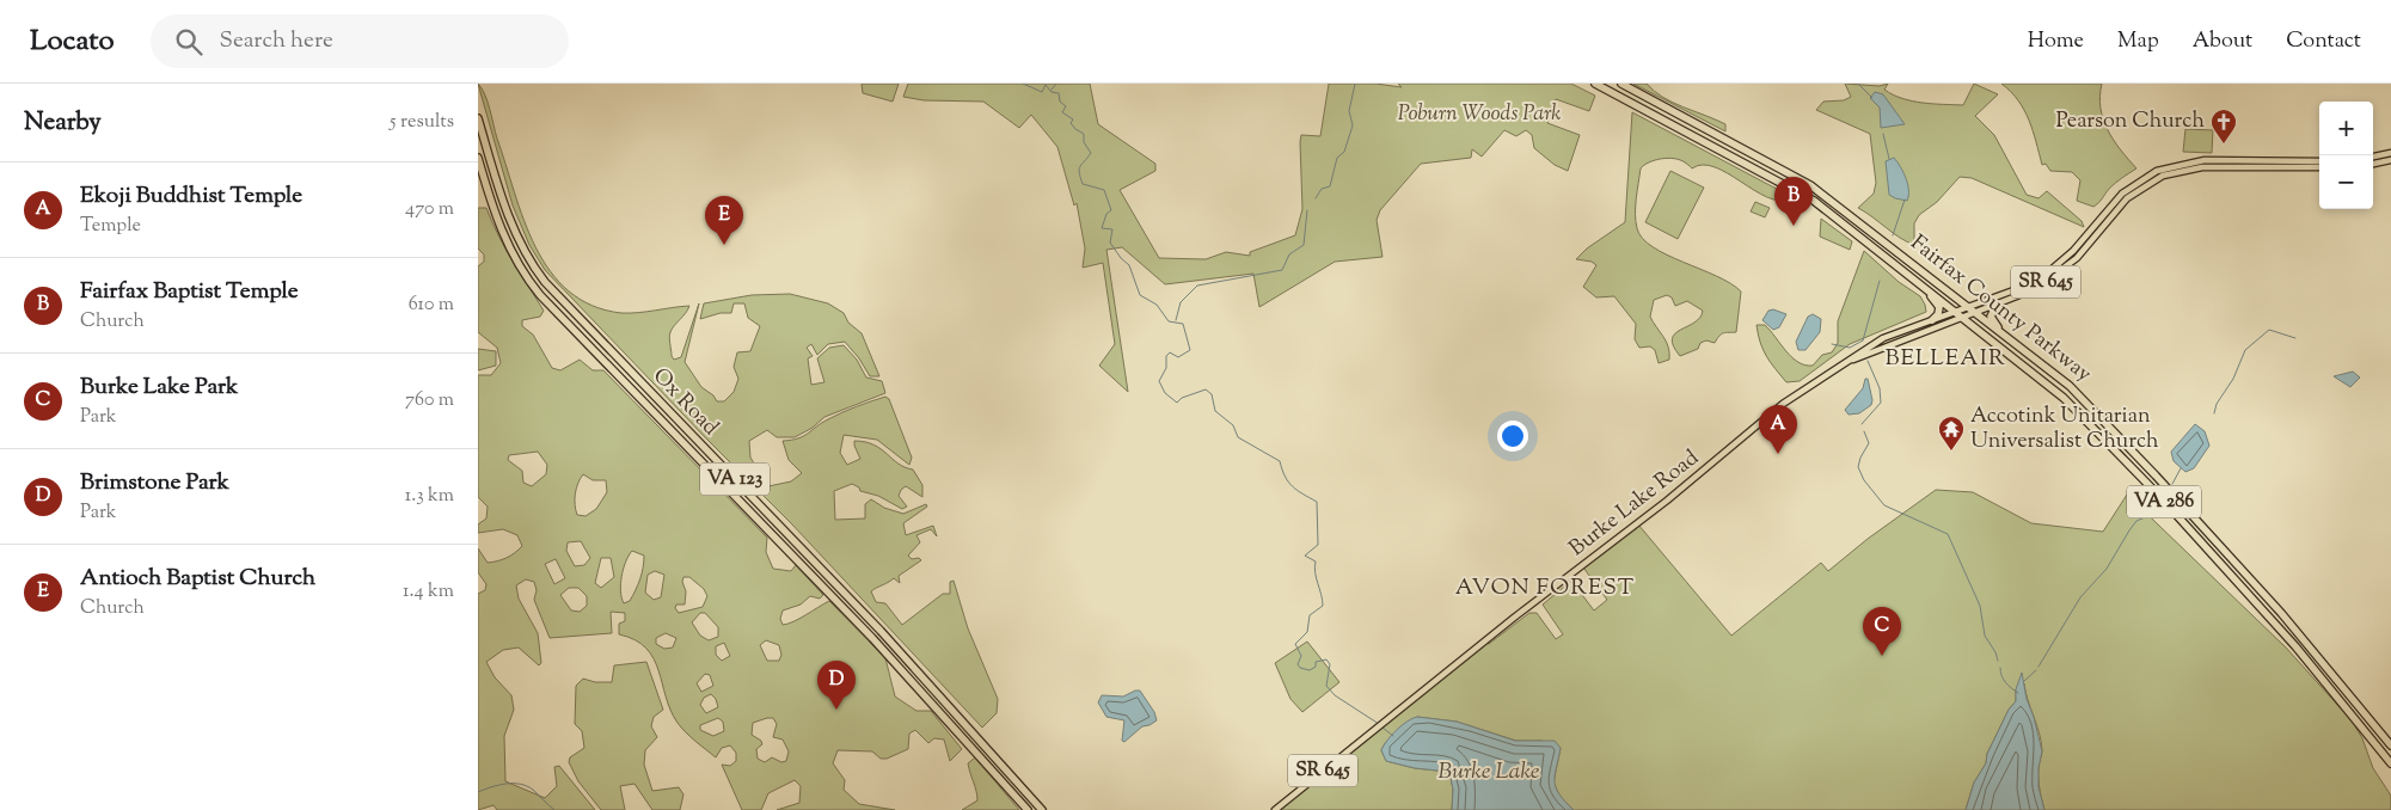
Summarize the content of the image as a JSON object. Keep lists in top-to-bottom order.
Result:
{
  "streets": {
    "highway": [
      "Fairfax County Parkway",
      "Ox Road",
      "VA 123",
      "VA 286"
    ],
    "main road": ["SR 645", "Burke Lake Road"]
  },
  "crossings": [
    ["Fairfax County Parkway", "Burke Lake Road"]
  ],
  "districts": ["BELLEAIR", "AVON FOREST"],
  "water": ["Burke Lake"],
  "parks": ["Poburn Woods Park"],
  "places": {
    "church": ["Pearson Church"],
    "temple": ["Accotink Unitarian Universalist Church"]
  },
  "page": {
    "header": "Locato",
    "search": "Search here",
    "nav": [
      "Home",
      "Map",
      "About",
      "Contact"
    ],
    "heading": ["Nearby", "5 results"],
    "map_buttons": ["+", "−"],
    "list": [
      {
        "mark": "A",
        "name": "Ekoji Buddhist Temple",
        "note": "Temple",
        "value": "470 m"
      },
      {
        "mark": "B",
        "name": "Fairfax Baptist Temple",
        "note": "Church",
        "value": "610 m"
      },
      {
        "mark": "C",
        "name": "Burke Lake Park",
        "note": "Park",
        "value": "760 m"
      },
      {
        "mark": "D",
        "name": "Brimstone Park",
        "note": "Park",
        "value": "1.3 km"
      },
      {
        "mark": "E",
        "name": "Antioch Baptist Church",
        "note": "Church",
        "value": "1.4 km"
      }
    ],
    "pins": [
      "B",
      "E",
      "A",
      "C",
      "D"
    ]
  }
}
